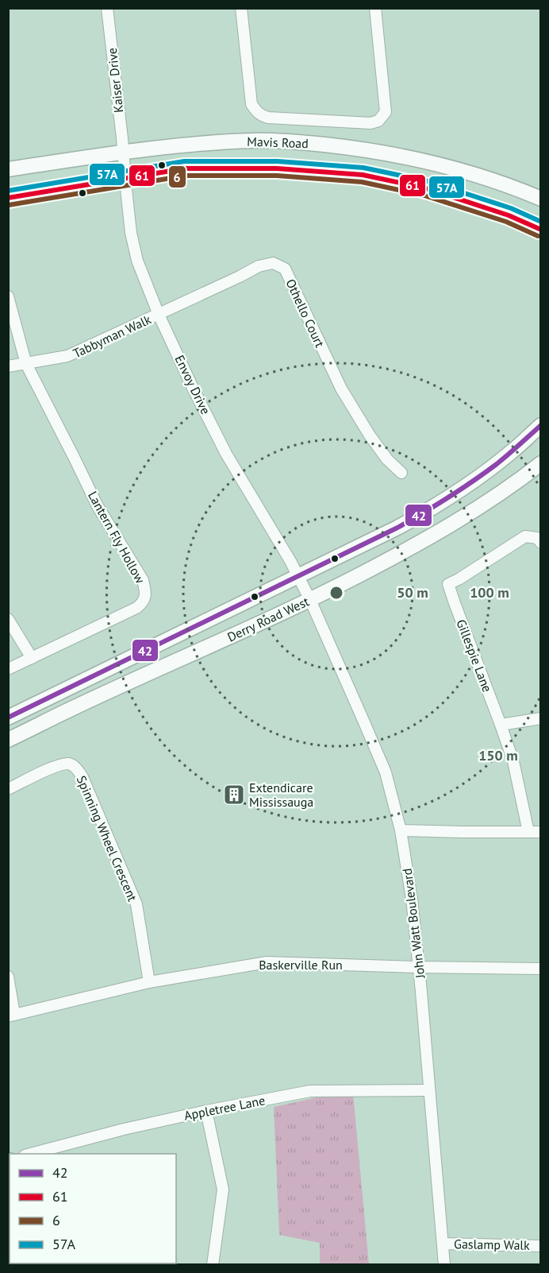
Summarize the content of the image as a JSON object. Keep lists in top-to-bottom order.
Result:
{
  "streets": {
    "main road": ["Mavis Road", "Derry Road West"],
    "street": [
      "Kaiser Drive",
      "Othello Court",
      "Tabbyman Walk",
      "Envoy Drive",
      "Lantern Fly Hollow",
      "Gillespie Lane",
      "Spinning Wheel Crescent",
      "John Watt Boulevard",
      "Baskerville Run",
      "Appletree Lane",
      "Gaslamp Walk"
    ]
  },
  "crossings": [
    ["Kaiser Drive", "Mavis Road"],
    ["Kaiser Drive", "Envoy Drive"],
    ["Mavis Road", "Envoy Drive"],
    ["Othello Court", "Tabbyman Walk"],
    ["Othello Court", "Envoy Drive"],
    ["Tabbyman Walk", "Envoy Drive"],
    ["Tabbyman Walk", "Lantern Fly Hollow"],
    ["Envoy Drive", "Derry Road West"],
    ["Envoy Drive", "John Watt Boulevard"],
    ["Derry Road West", "John Watt Boulevard"],
    ["Spinning Wheel Crescent", "Baskerville Run"],
    ["John Watt Boulevard", "Baskerville Run"],
    ["John Watt Boulevard", "Appletree Lane"],
    ["John Watt Boulevard", "Gaslamp Walk"]
  ],
  "places": {
    "building": ["Extendicare Mississauga"]
  },
  "lines": [
    "transit line 57A",
    "transit line 61",
    "transit line 6",
    "transit line 42"
  ],
  "legend": [
    "42",
    "61",
    "6",
    "57A"
  ],
  "rings": ["50 m", "100 m", "150 m"]
}
